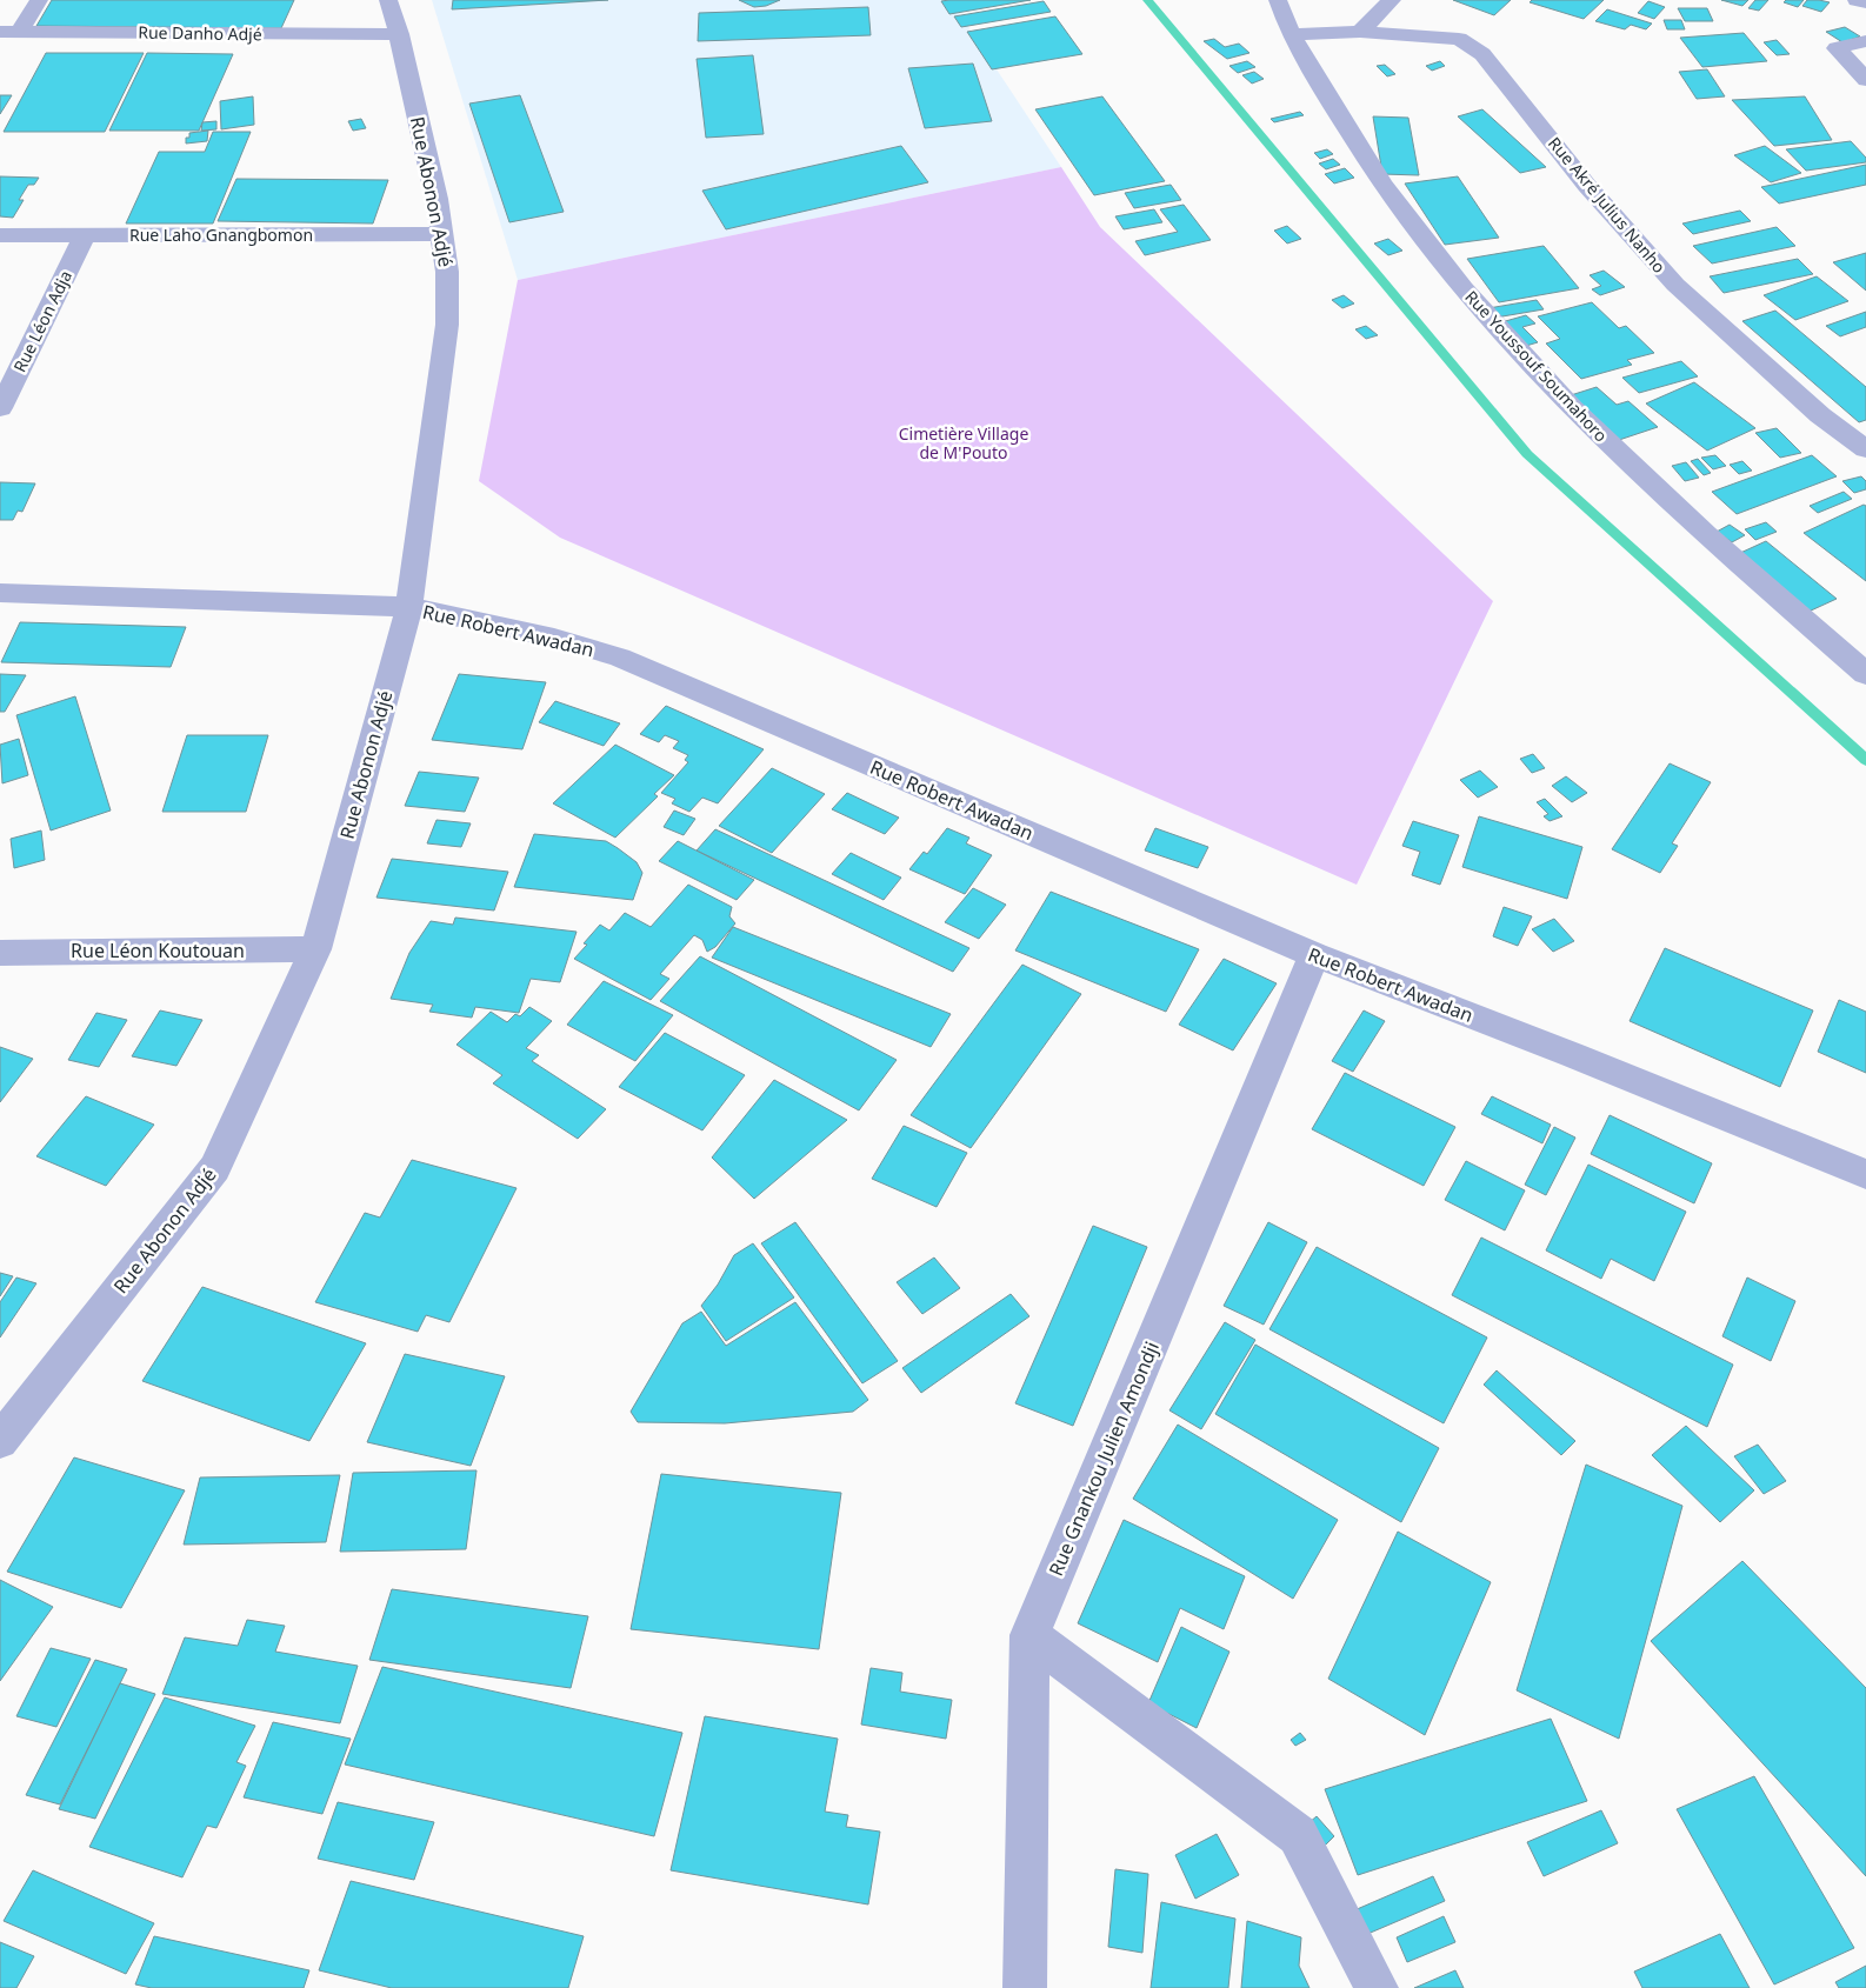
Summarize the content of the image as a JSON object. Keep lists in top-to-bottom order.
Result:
{
  "streets": {
    "street": [
      "Rue Danho Adjé",
      "Rue Abonon Adjé",
      "Rue Akré Julius Nanho",
      "Rue Laho Gnangbomon",
      "Rue Léon Adja",
      "Rue Youssouf Soumahoro",
      "Rue Robert Awadan",
      "Rue Léon Koutouan",
      "Rue Gnankou Julien Amondji"
    ]
  },
  "crossings": [
    ["Rue Danho Adjé", "Rue Abonon Adjé"],
    ["Rue Abonon Adjé", "Rue Laho Gnangbomon"],
    ["Rue Abonon Adjé", "Rue Robert Awadan"],
    ["Rue Abonon Adjé", "Rue Léon Koutouan"],
    ["Rue Akré Julius Nanho", "Rue Youssouf Soumahoro"],
    ["Rue Laho Gnangbomon", "Rue Léon Adja"],
    ["Rue Robert Awadan", "Rue Gnankou Julien Amondji"]
  ],
  "parks": ["Cimetière Village de M'Pouto"]
}
